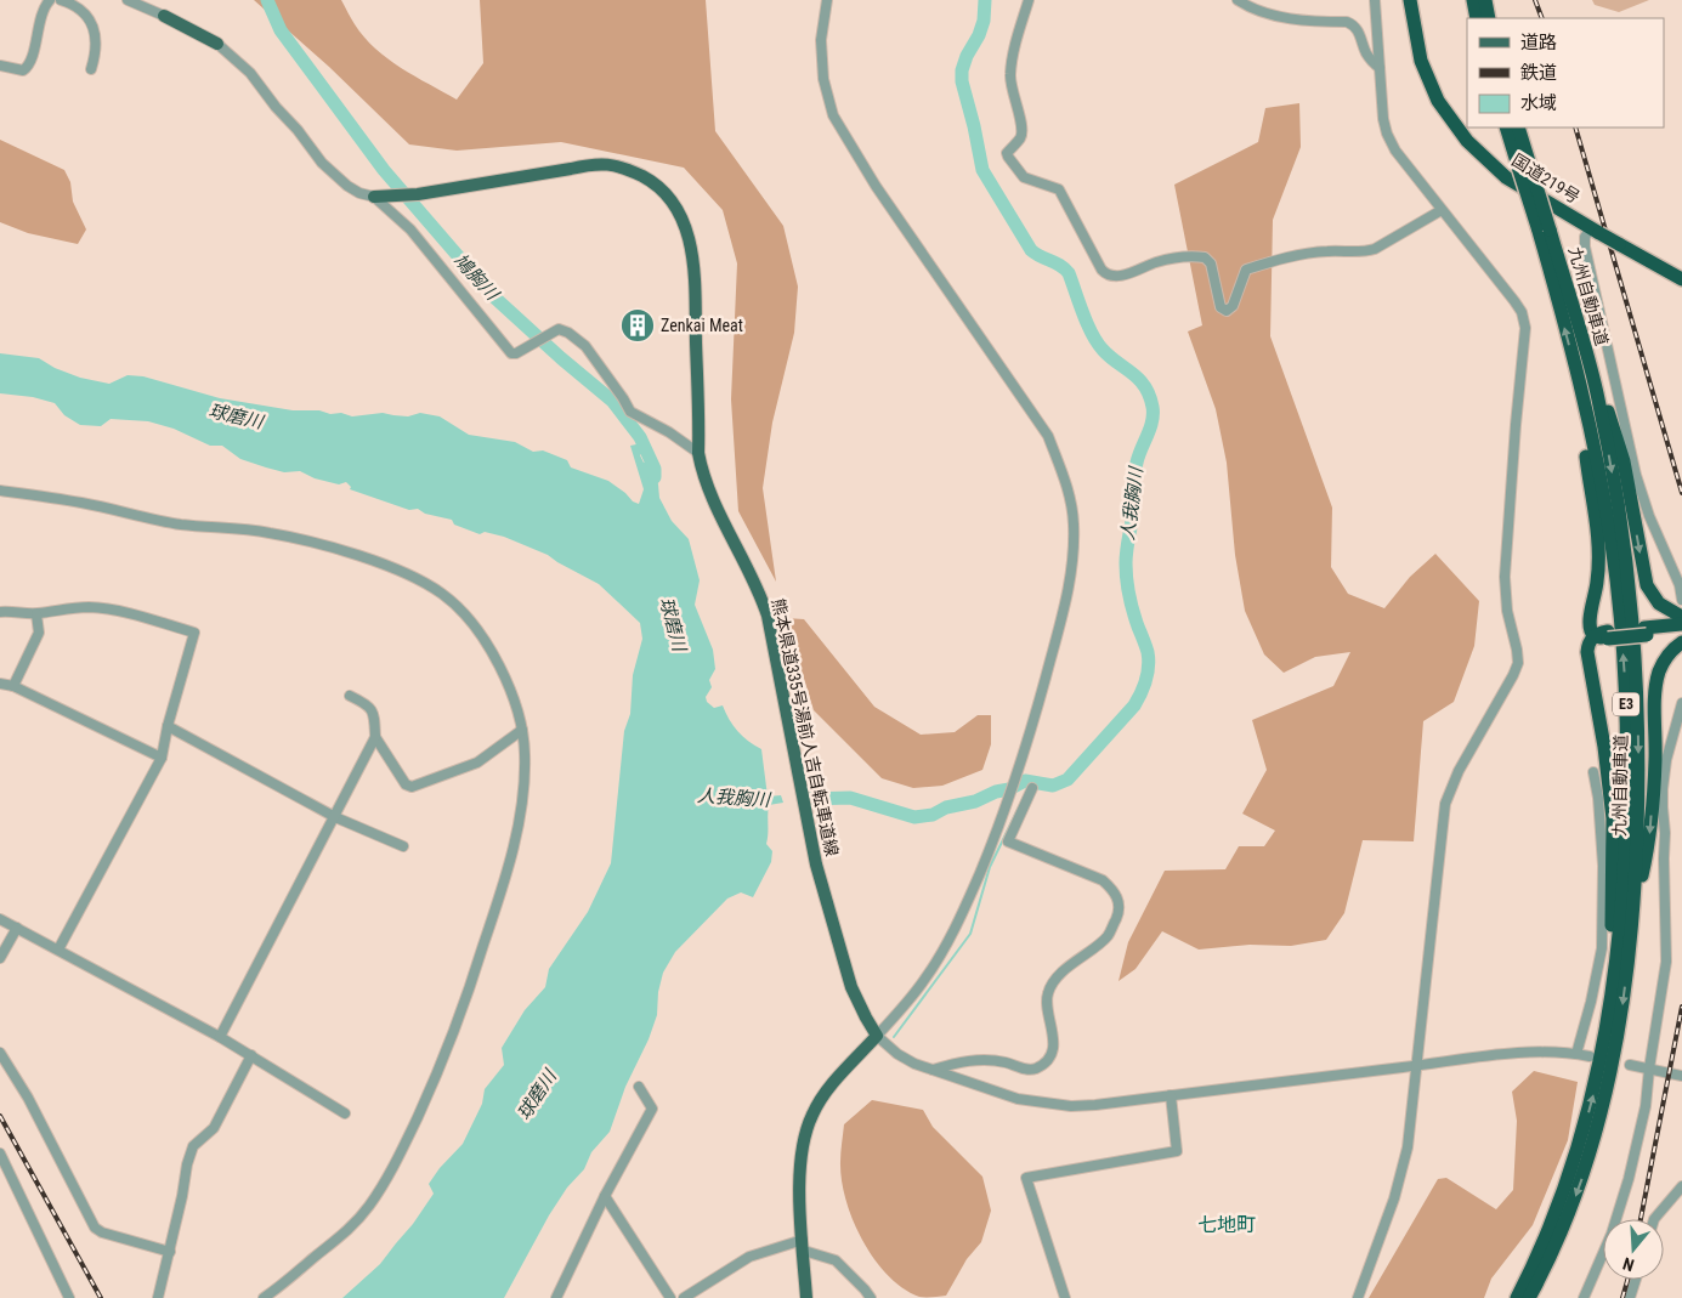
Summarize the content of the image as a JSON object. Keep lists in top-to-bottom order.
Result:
{
  "streets": {
    "highway": ["国道219号", "九州自動車道", "E3"],
    "main road": ["熊本県道335号湯前人吉自転車道線"]
  },
  "districts": ["七地町"],
  "water": ["鳩胸川", "球磨川", "人我胸川"],
  "places": {
    "building": ["Zenkai Meat"]
  },
  "legend": ["道路", "鉄道", "水域"],
  "north": "bottom"
}
